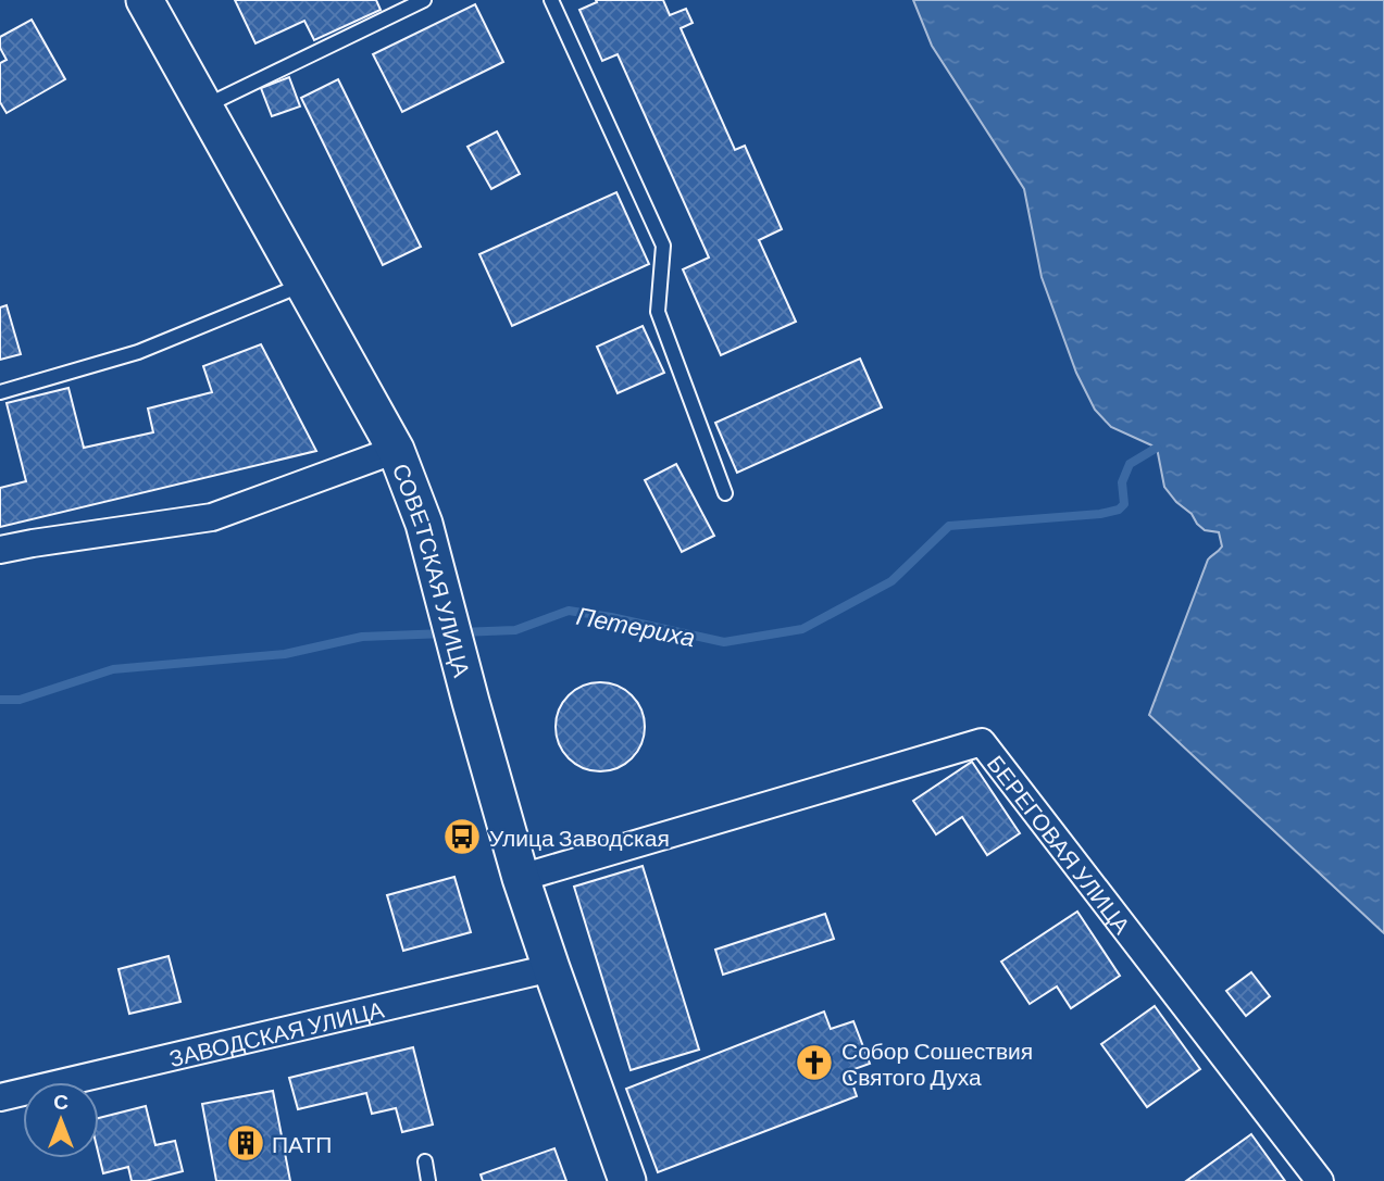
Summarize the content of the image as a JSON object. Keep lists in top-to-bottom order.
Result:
{
  "streets": {
    "main road": ["СОВЕТСКАЯ УЛИЦА"],
    "street": ["БЕРЕГОВАЯ УЛИЦА", "ЗАВОДСКАЯ УЛИЦА"]
  },
  "crossings": [
    ["СОВЕТСКАЯ УЛИЦА", "БЕРЕГОВАЯ УЛИЦА"],
    ["СОВЕТСКАЯ УЛИЦА", "ЗАВОДСКАЯ УЛИЦА"]
  ],
  "water": ["Петериха"],
  "places": {
    "bus stop": ["Улица Заводская"],
    "church": ["Собор Сошествия Святого Духа"],
    "building": ["ПАТП"]
  },
  "north": "top"
}
